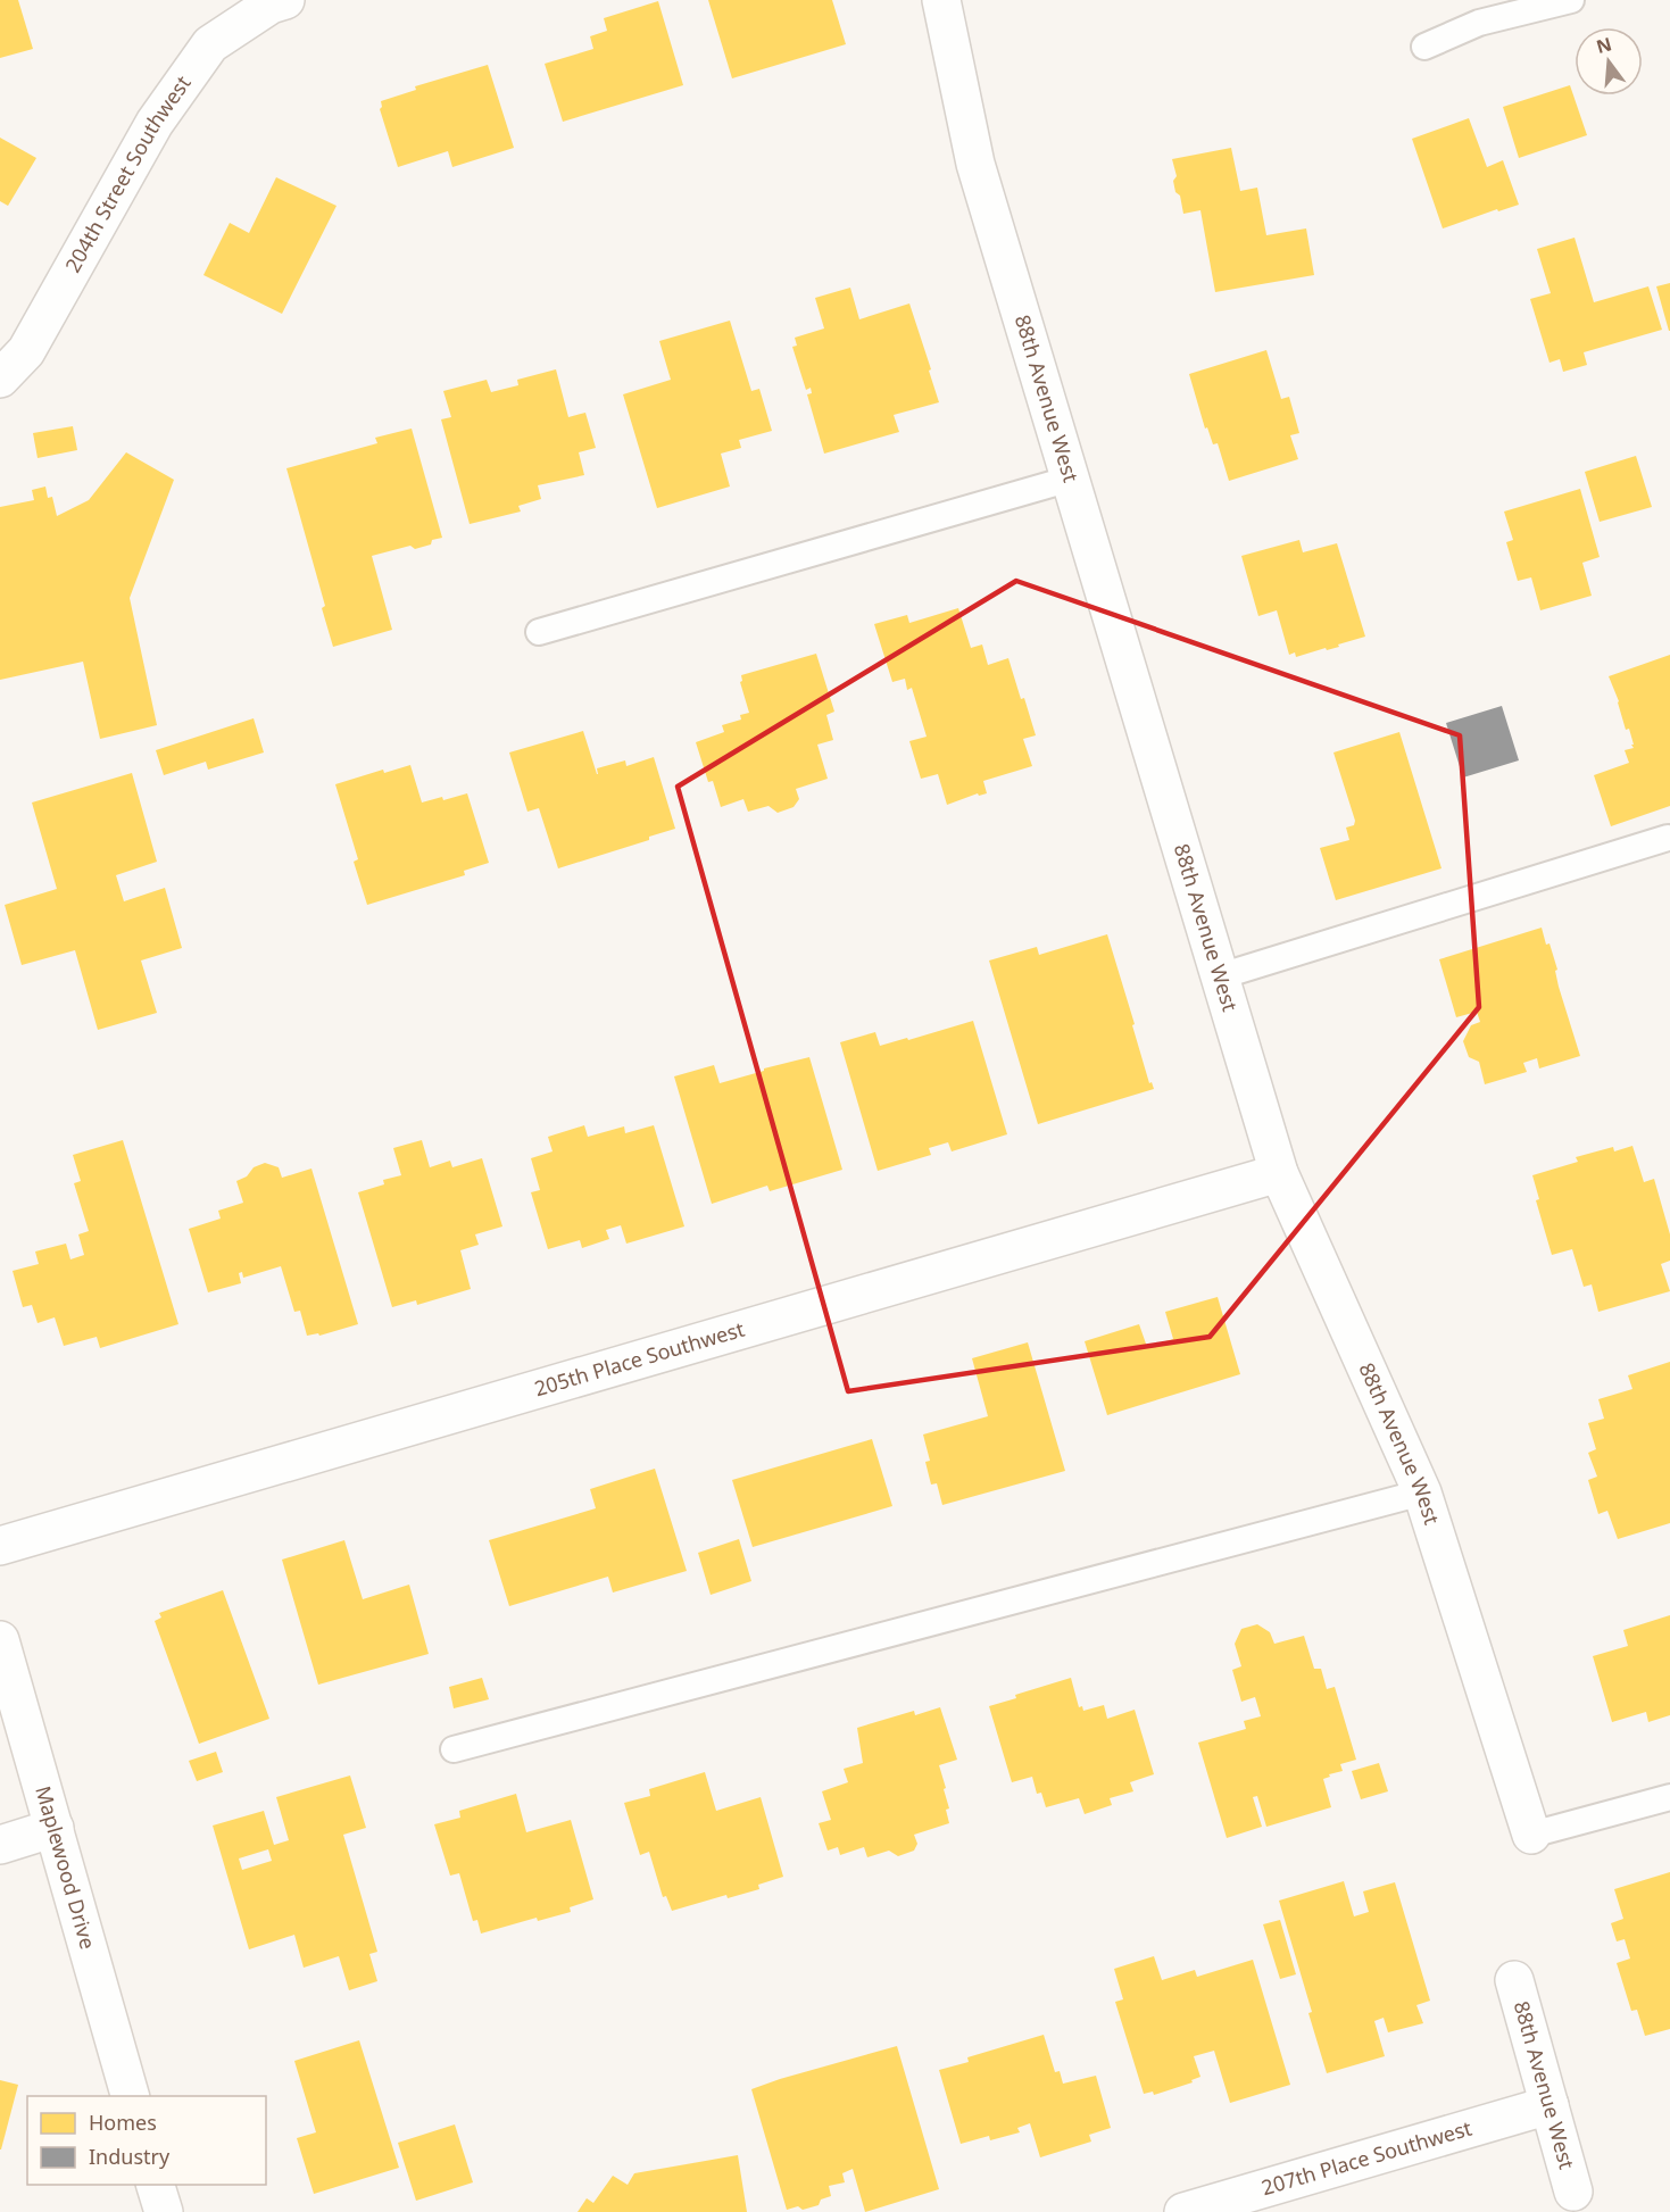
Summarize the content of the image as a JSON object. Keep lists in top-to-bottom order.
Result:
{
  "streets": {
    "street": [
      "204th Street Southwest",
      "88th Avenue West",
      "205th Place Southwest",
      "Maplewood Drive",
      "207th Place Southwest"
    ]
  },
  "crossings": [
    ["88th Avenue West", "205th Place Southwest"],
    ["88th Avenue West", "207th Place Southwest"]
  ],
  "legend": ["Homes", "Industry"],
  "north": "top"
}
